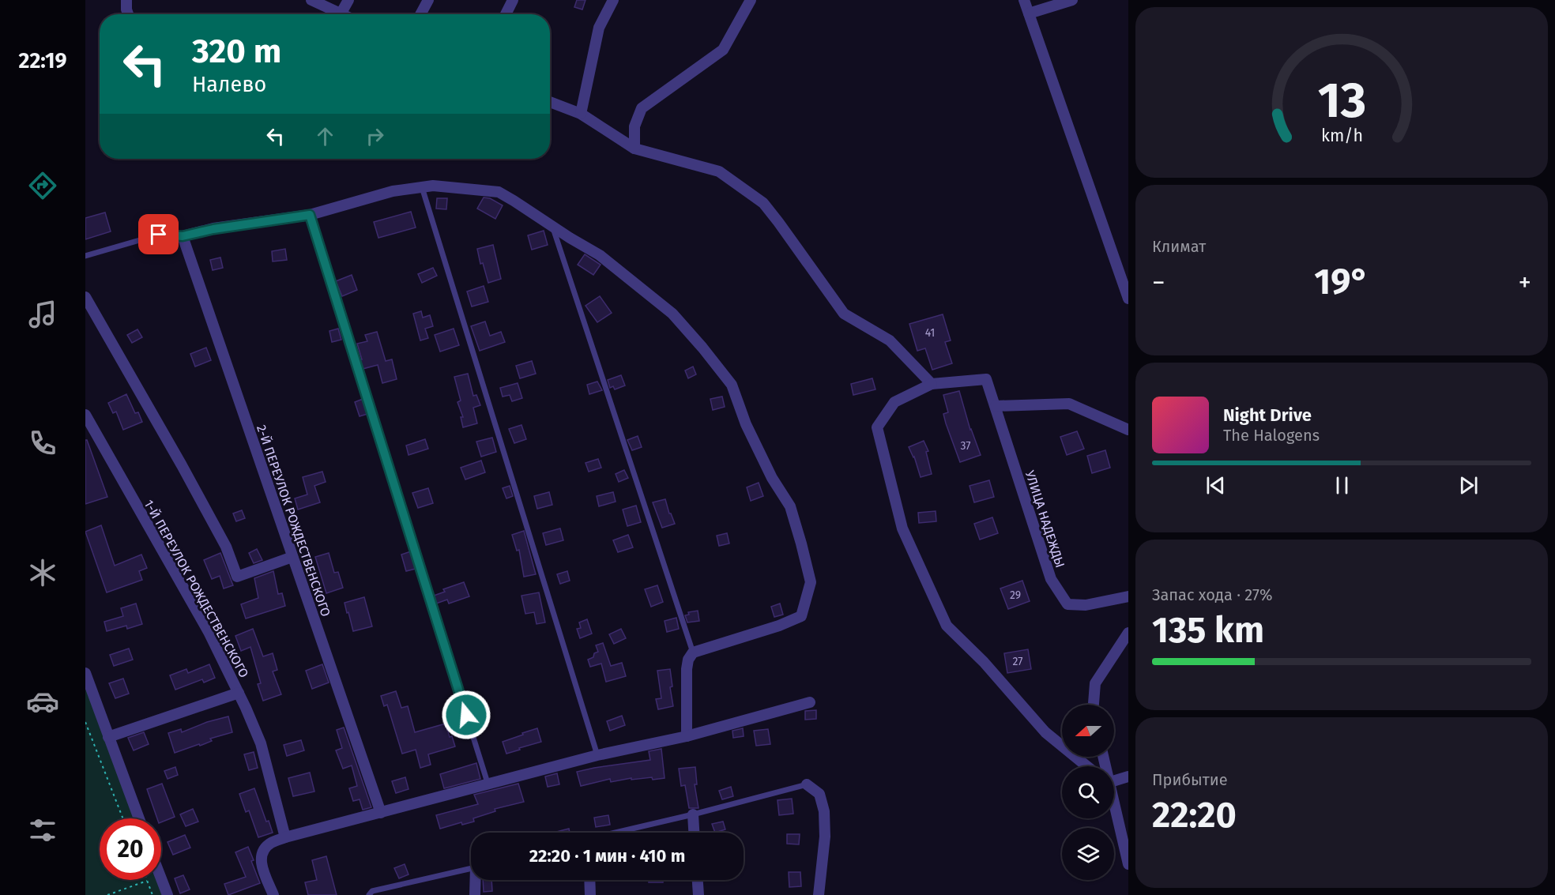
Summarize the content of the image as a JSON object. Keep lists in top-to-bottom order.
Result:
{
  "streets": {
    "street": ["УЛИЦА НАДЕЖДЫ", "2-Й ПЕРЕУЛОК РОЖДЕСТВЕНСКОГО", "1-Й ПЕРЕУЛОК РОЖДЕСТВЕНСКОГО"]
  },
  "house_numbers": [
    "41",
    "37",
    "29",
    "27"
  ],
  "north": "left",
  "page": {
    "tabs": "22:19",
    "turn": ["320 m", "Налево"],
    "tile": [
      "Климат",
      ["Запас хода · 27%", "135 km"],
      ["Прибытие", "22:20"]
    ],
    "heat": ["−", "19°", "+"],
    "song": ["Night Drive", "The Halogens"],
    "limit": "20",
    "trip": "22:20 · 1 мин · 410 m",
    "gauge": ["13", "km/h"]
  }
}
